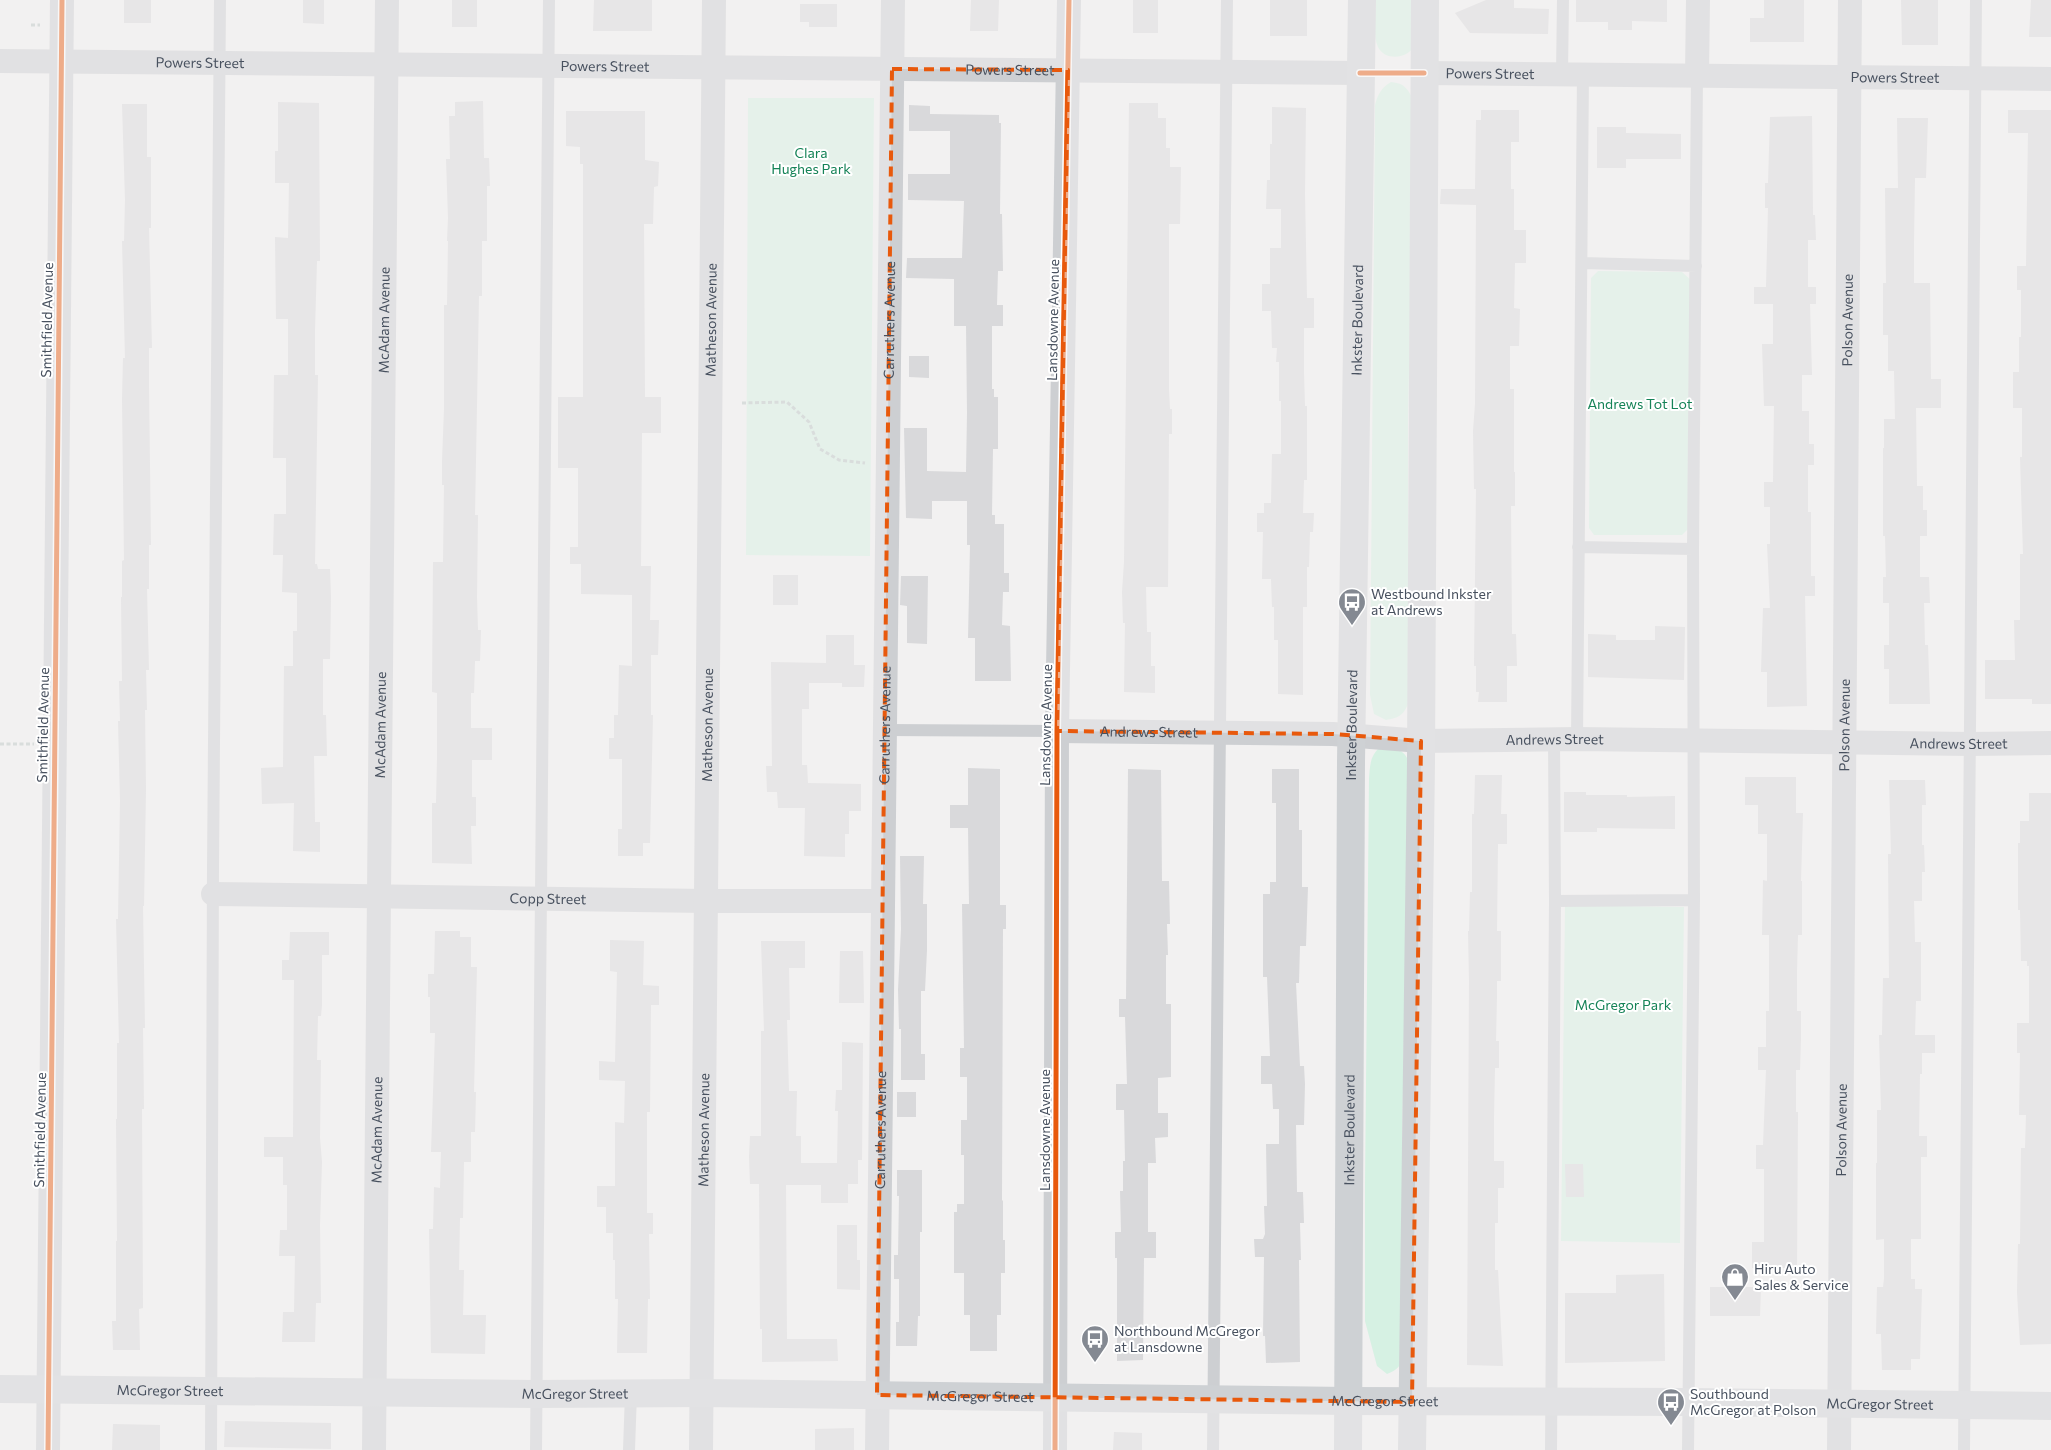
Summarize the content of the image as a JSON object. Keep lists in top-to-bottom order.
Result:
{
  "streets": {
    "main road": ["Inkster Boulevard", "McGregor Street"],
    "street": [
      "Powers Street",
      "Smithfield Avenue",
      "McAdam Avenue",
      "Matheson Avenue",
      "Carruthers Avenue",
      "Lansdowne Avenue",
      "Polson Avenue",
      "Andrews Street",
      "Copp Street"
    ]
  },
  "crossings": [
    ["Powers Street", "Smithfield Avenue"],
    ["Powers Street", "McAdam Avenue"],
    ["Powers Street", "Matheson Avenue"],
    ["Powers Street", "Carruthers Avenue"],
    ["Powers Street", "Lansdowne Avenue"],
    ["Powers Street", "Inkster Boulevard"],
    ["Powers Street", "Polson Avenue"],
    ["Smithfield Avenue", "McGregor Street"],
    ["McAdam Avenue", "Copp Street"],
    ["McAdam Avenue", "McGregor Street"],
    ["Matheson Avenue", "Copp Street"],
    ["Matheson Avenue", "McGregor Street"],
    ["Carruthers Avenue", "Copp Street"],
    ["Carruthers Avenue", "McGregor Street"],
    ["Lansdowne Avenue", "Andrews Street"],
    ["Lansdowne Avenue", "McGregor Street"],
    ["Inkster Boulevard", "Andrews Street"],
    ["Inkster Boulevard", "McGregor Street"],
    ["Polson Avenue", "Andrews Street"],
    ["Polson Avenue", "McGregor Street"]
  ],
  "parks": ["Clara Hughes Park", "Andrews Tot Lot", "McGregor Park"],
  "places": {
    "bus stop": ["Westbound Inkster at Andrews", "Northbound McGregor at Lansdowne", "Southbound McGregor at Polson"],
    "shop": ["Hiru Auto Sales & Service"]
  }
}
